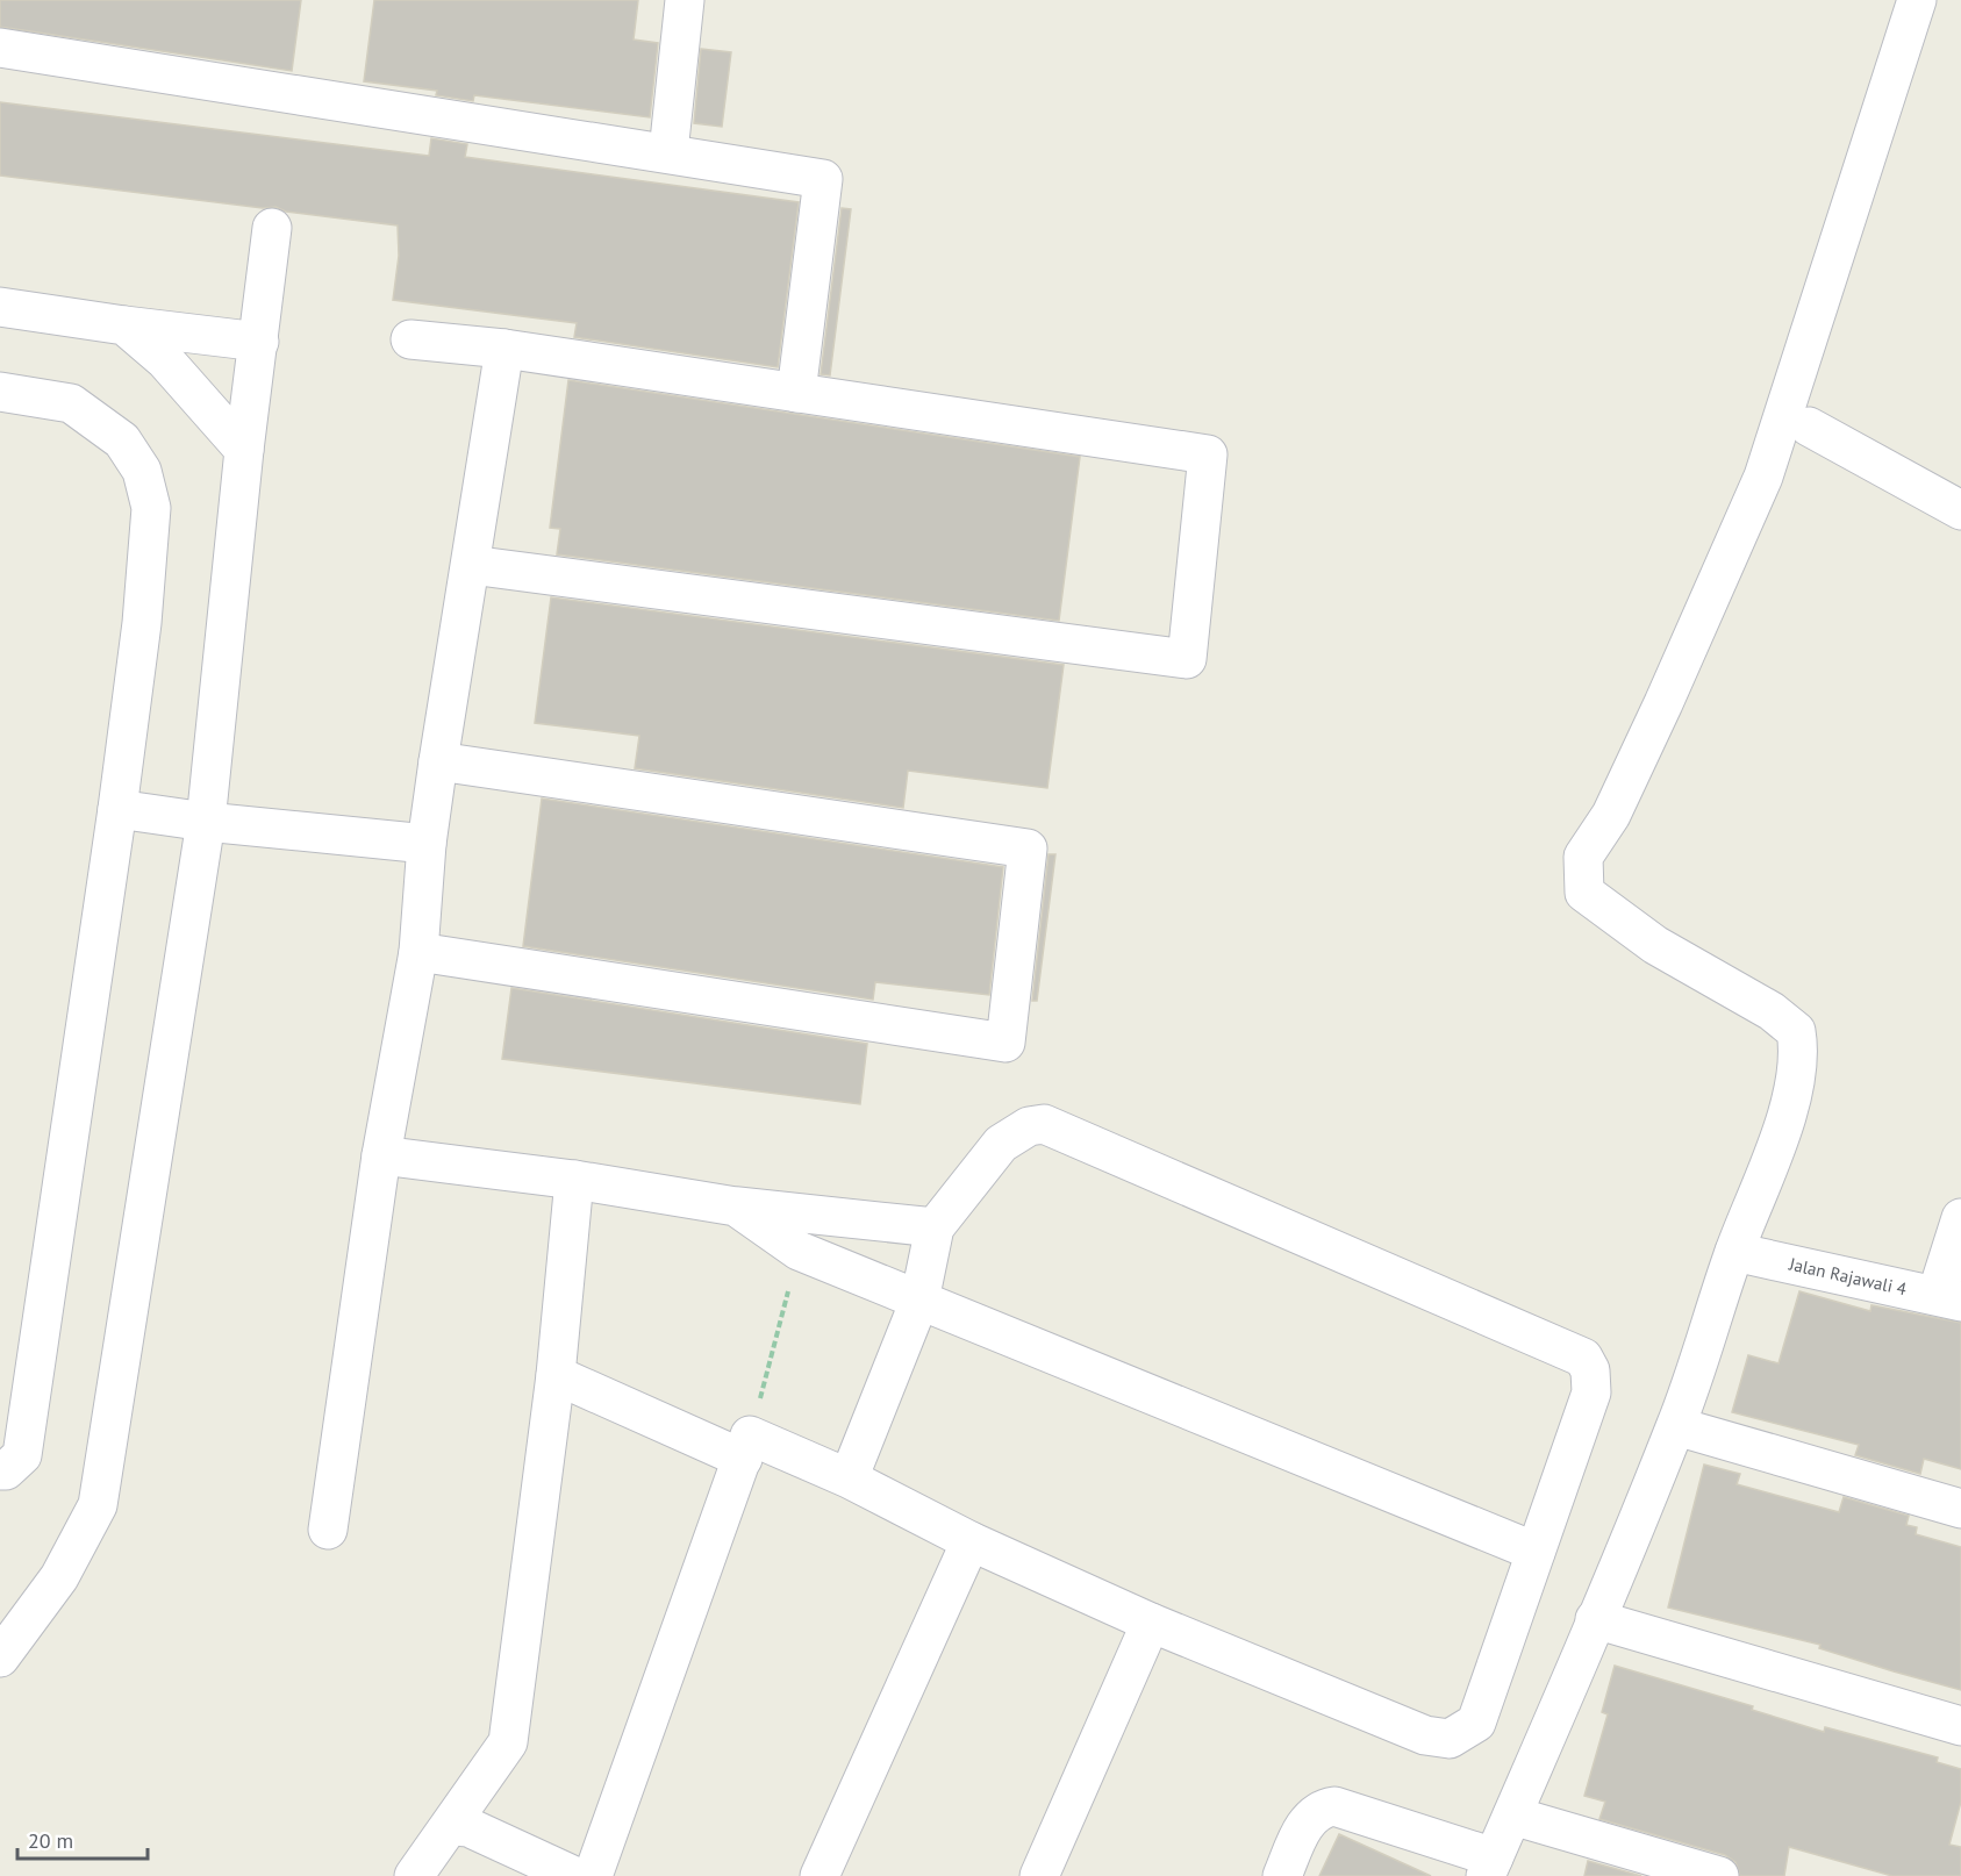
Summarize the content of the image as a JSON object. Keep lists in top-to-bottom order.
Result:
{
  "streets": {
    "street": ["Jalan Rajawali 4"]
  },
  "scale_bar": "20 m"
}
